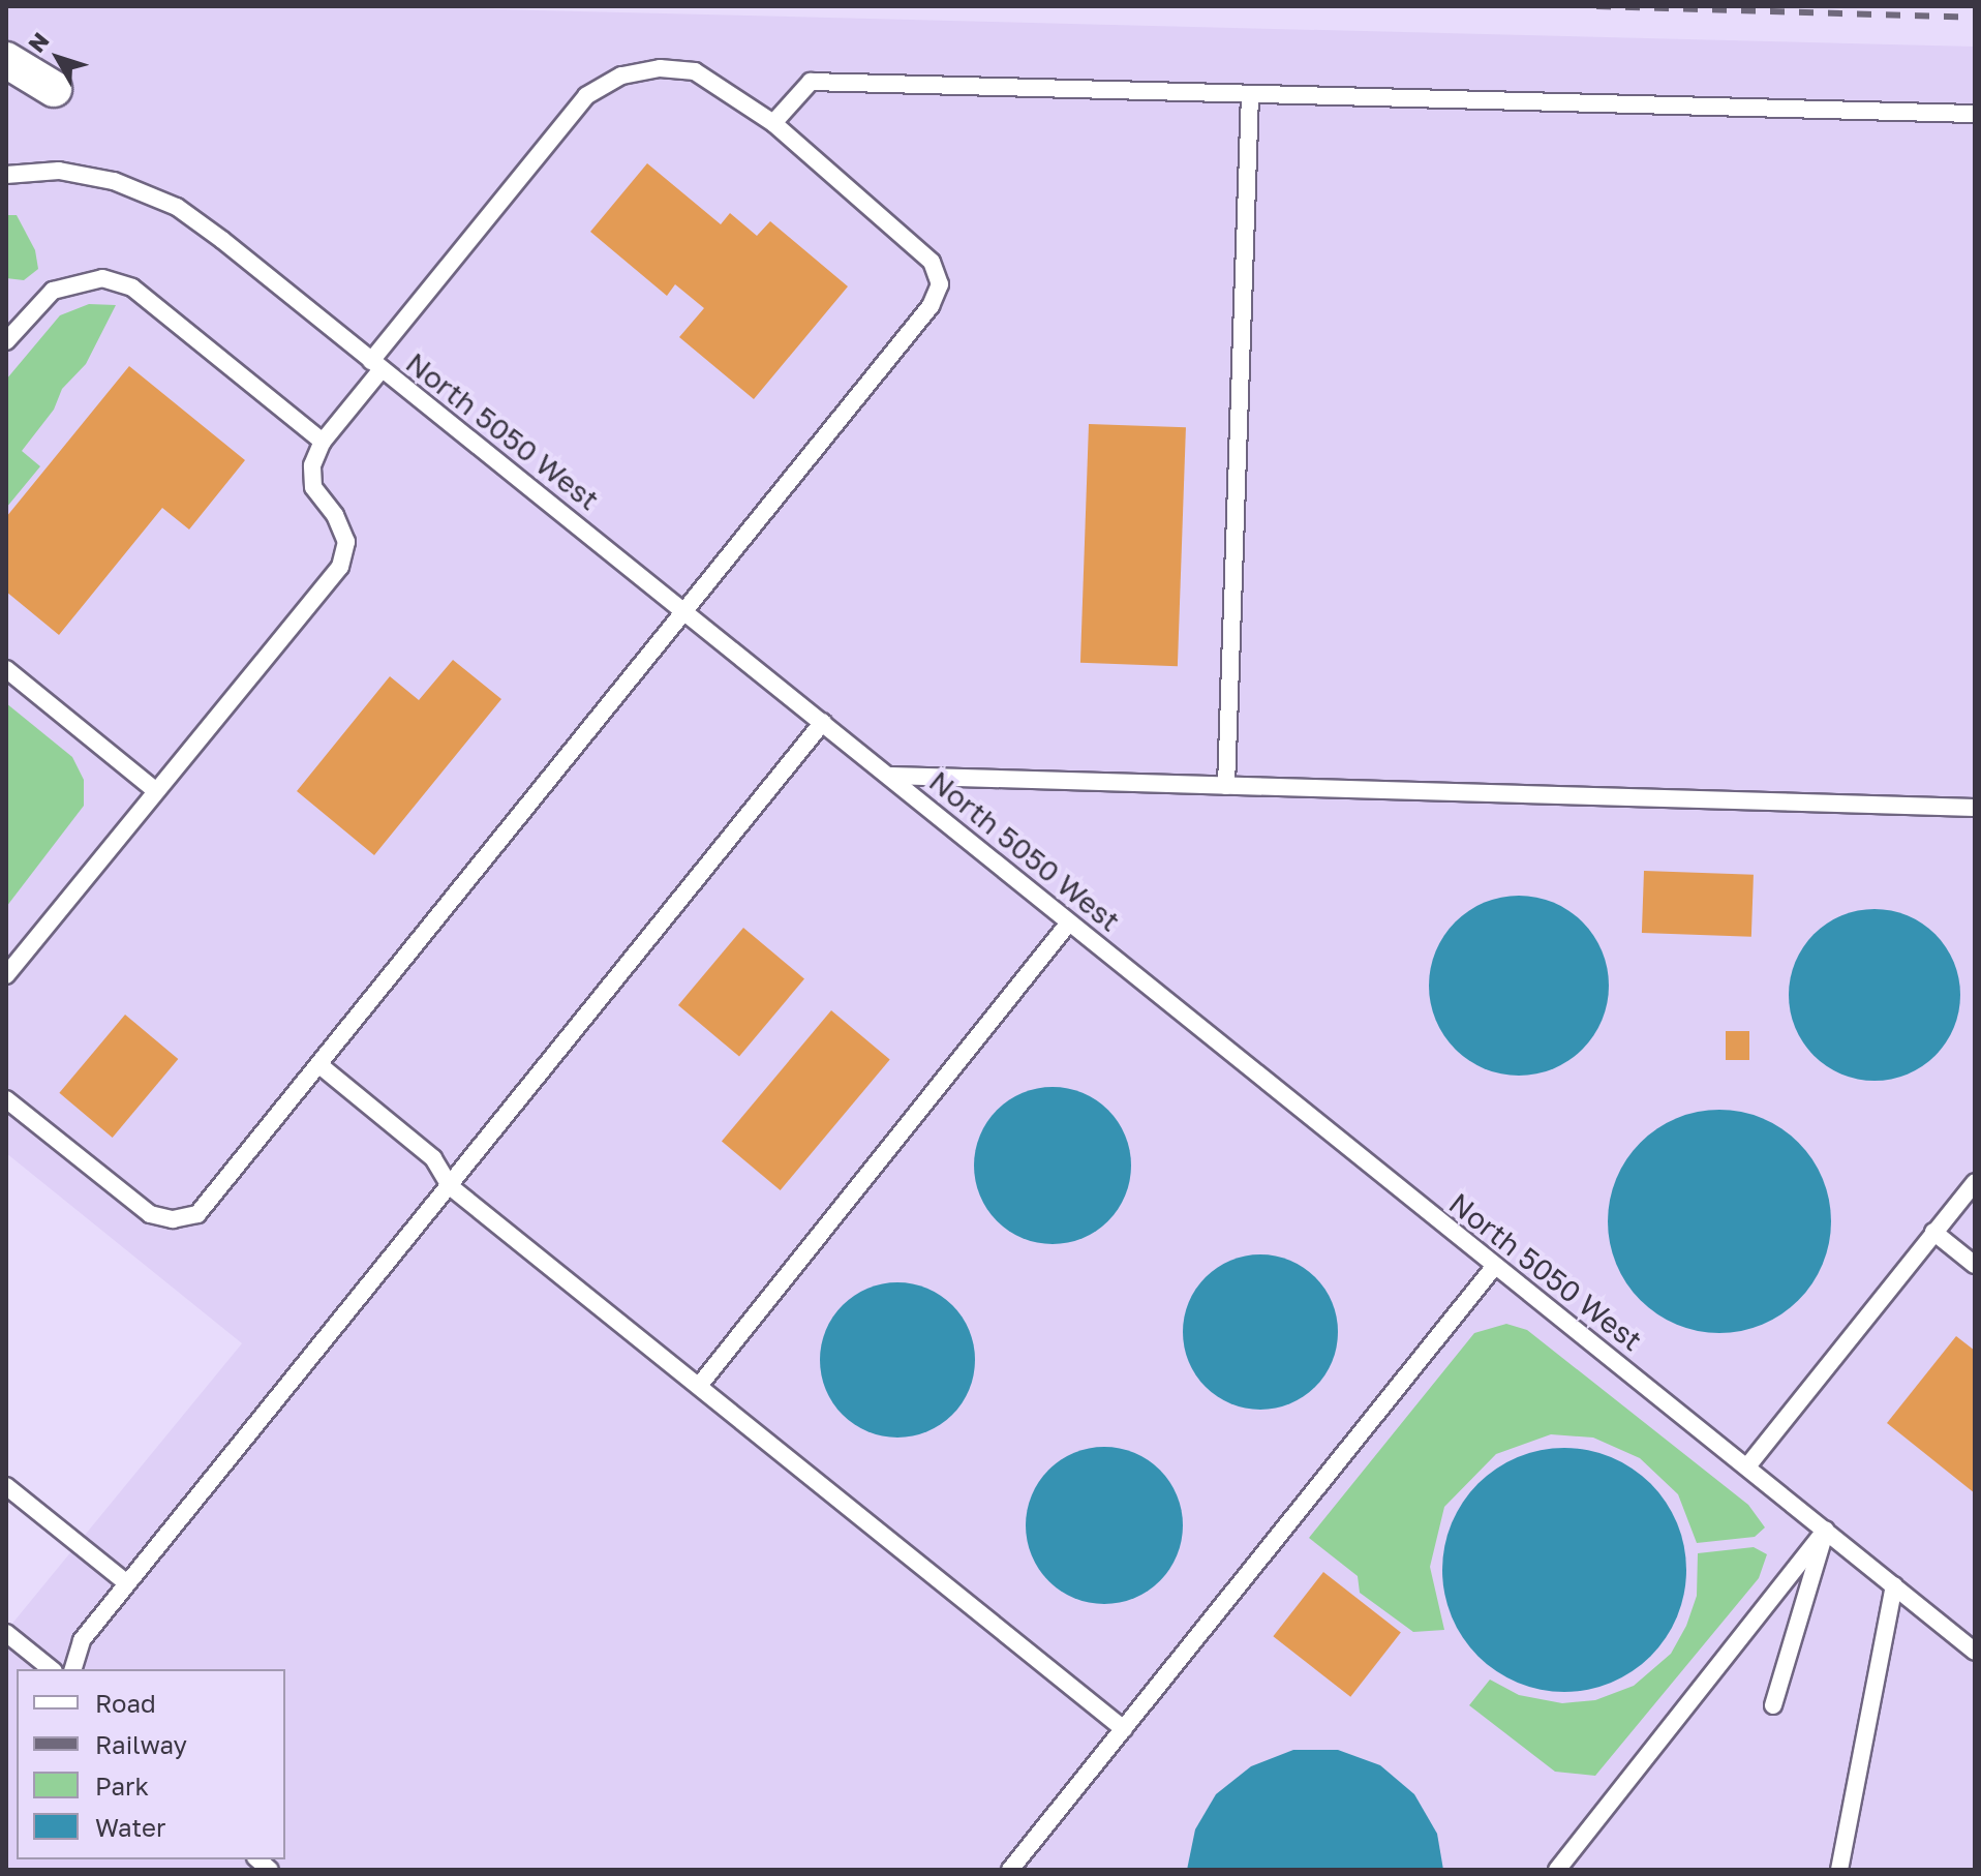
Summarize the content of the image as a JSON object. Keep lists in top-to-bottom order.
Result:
{
  "streets": {
    "lane": ["North 5050 West"]
  },
  "legend": [
    "Road",
    "Railway",
    "Park",
    "Water"
  ],
  "north": "top left"
}
